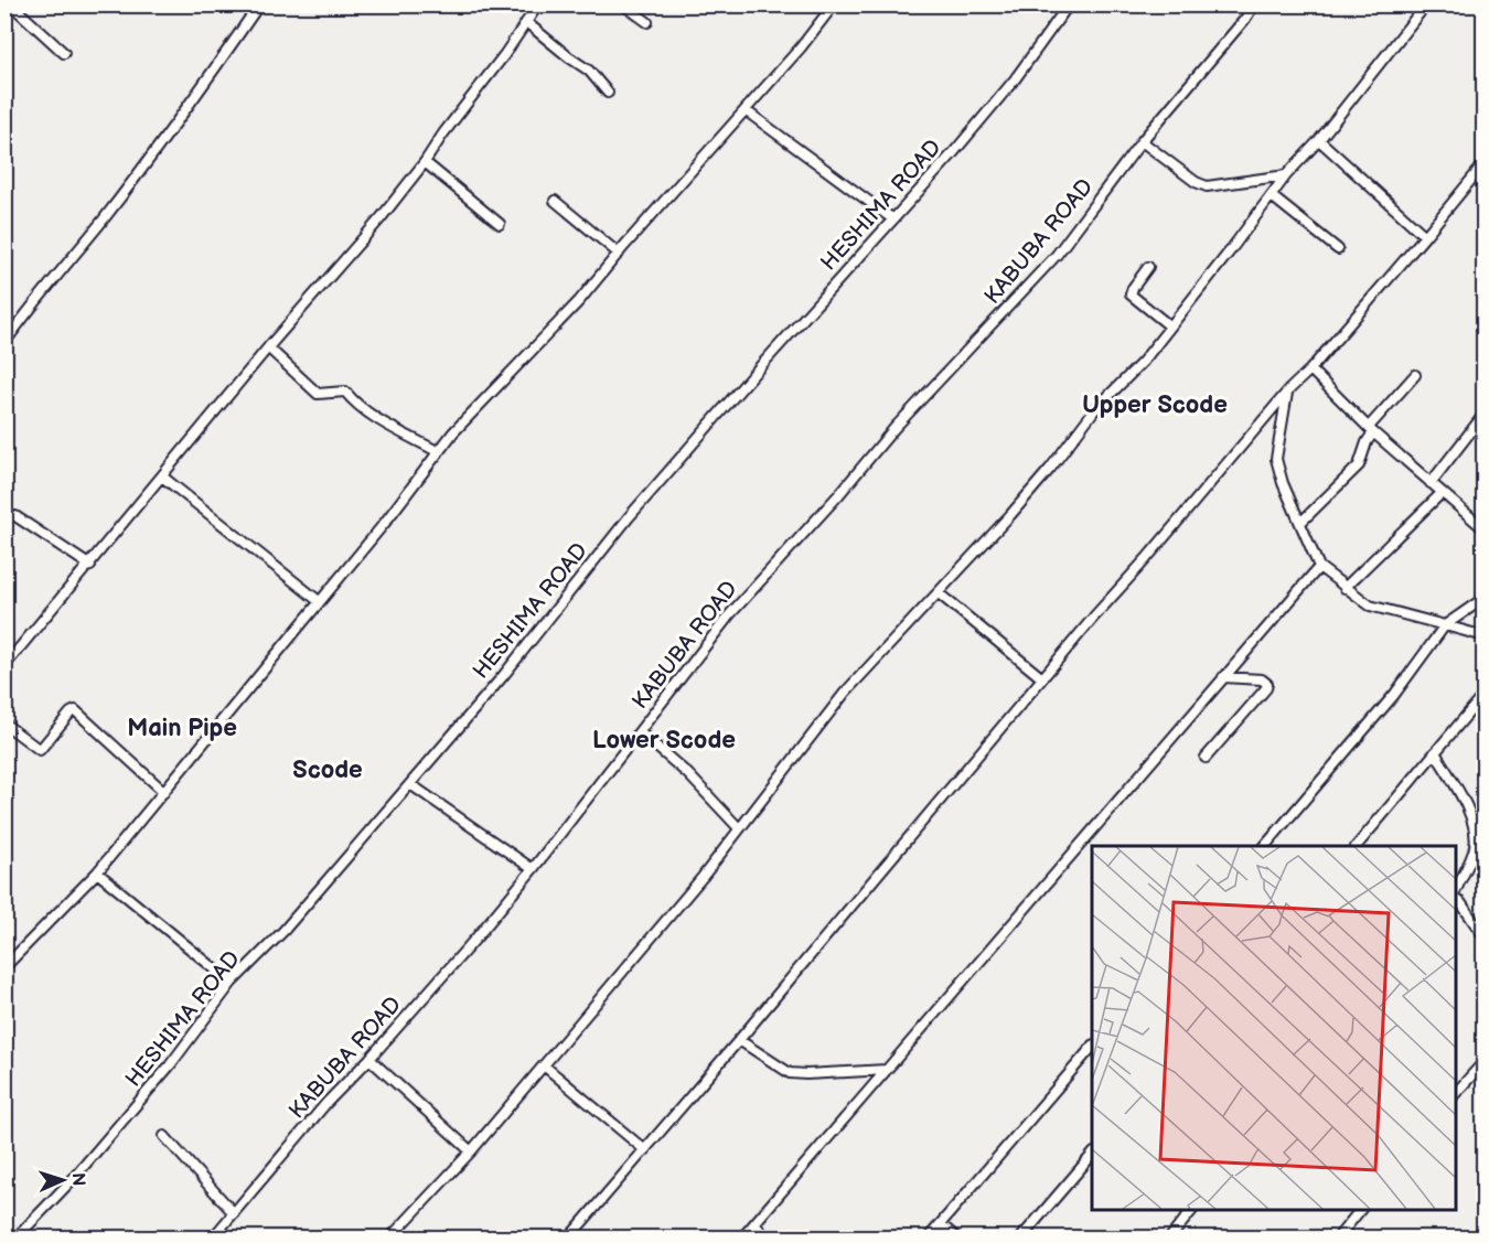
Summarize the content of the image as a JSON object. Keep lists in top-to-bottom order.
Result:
{
  "streets": {
    "street": ["HESHIMA ROAD", "KABUBA ROAD"]
  },
  "districts": [
    "Upper Scode",
    "Main Pipe",
    "Lower Scode",
    "Scode"
  ],
  "north": "right"
}
